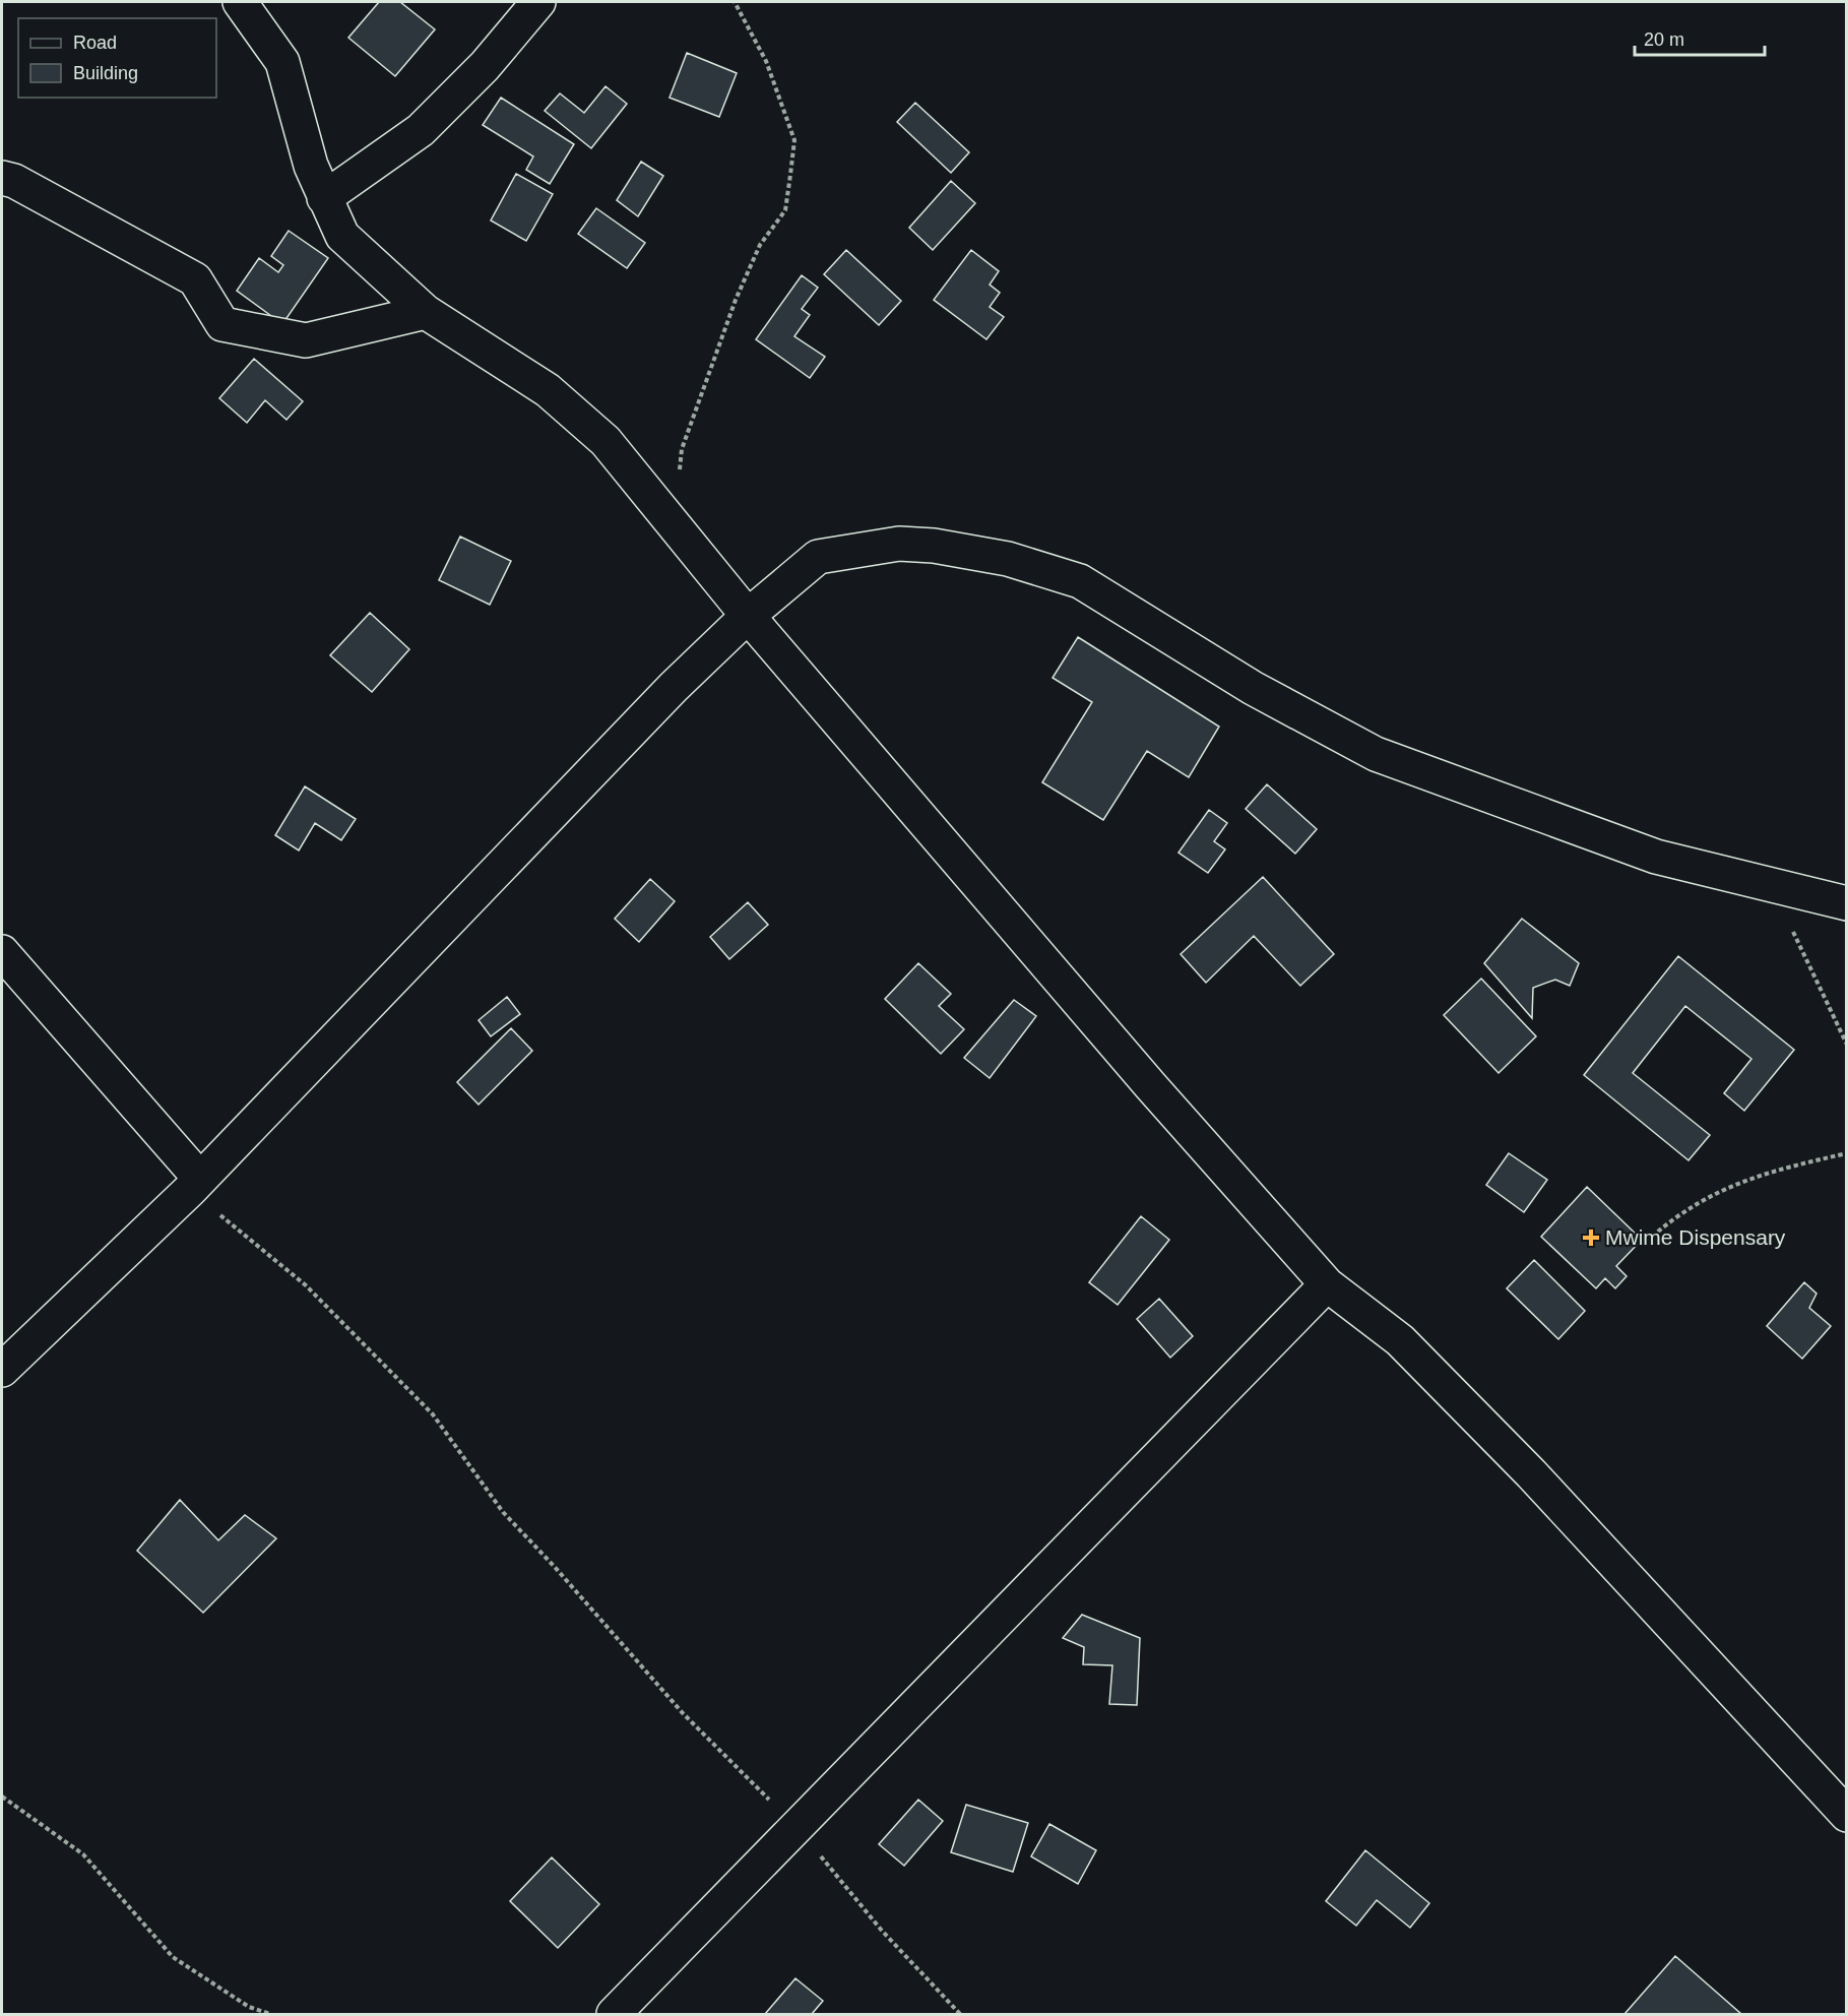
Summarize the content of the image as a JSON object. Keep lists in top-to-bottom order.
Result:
{
  "places": {
    "health": ["Mwime Dispensary"]
  },
  "legend": ["Road", "Building"],
  "scale_bar": "20 m"
}
